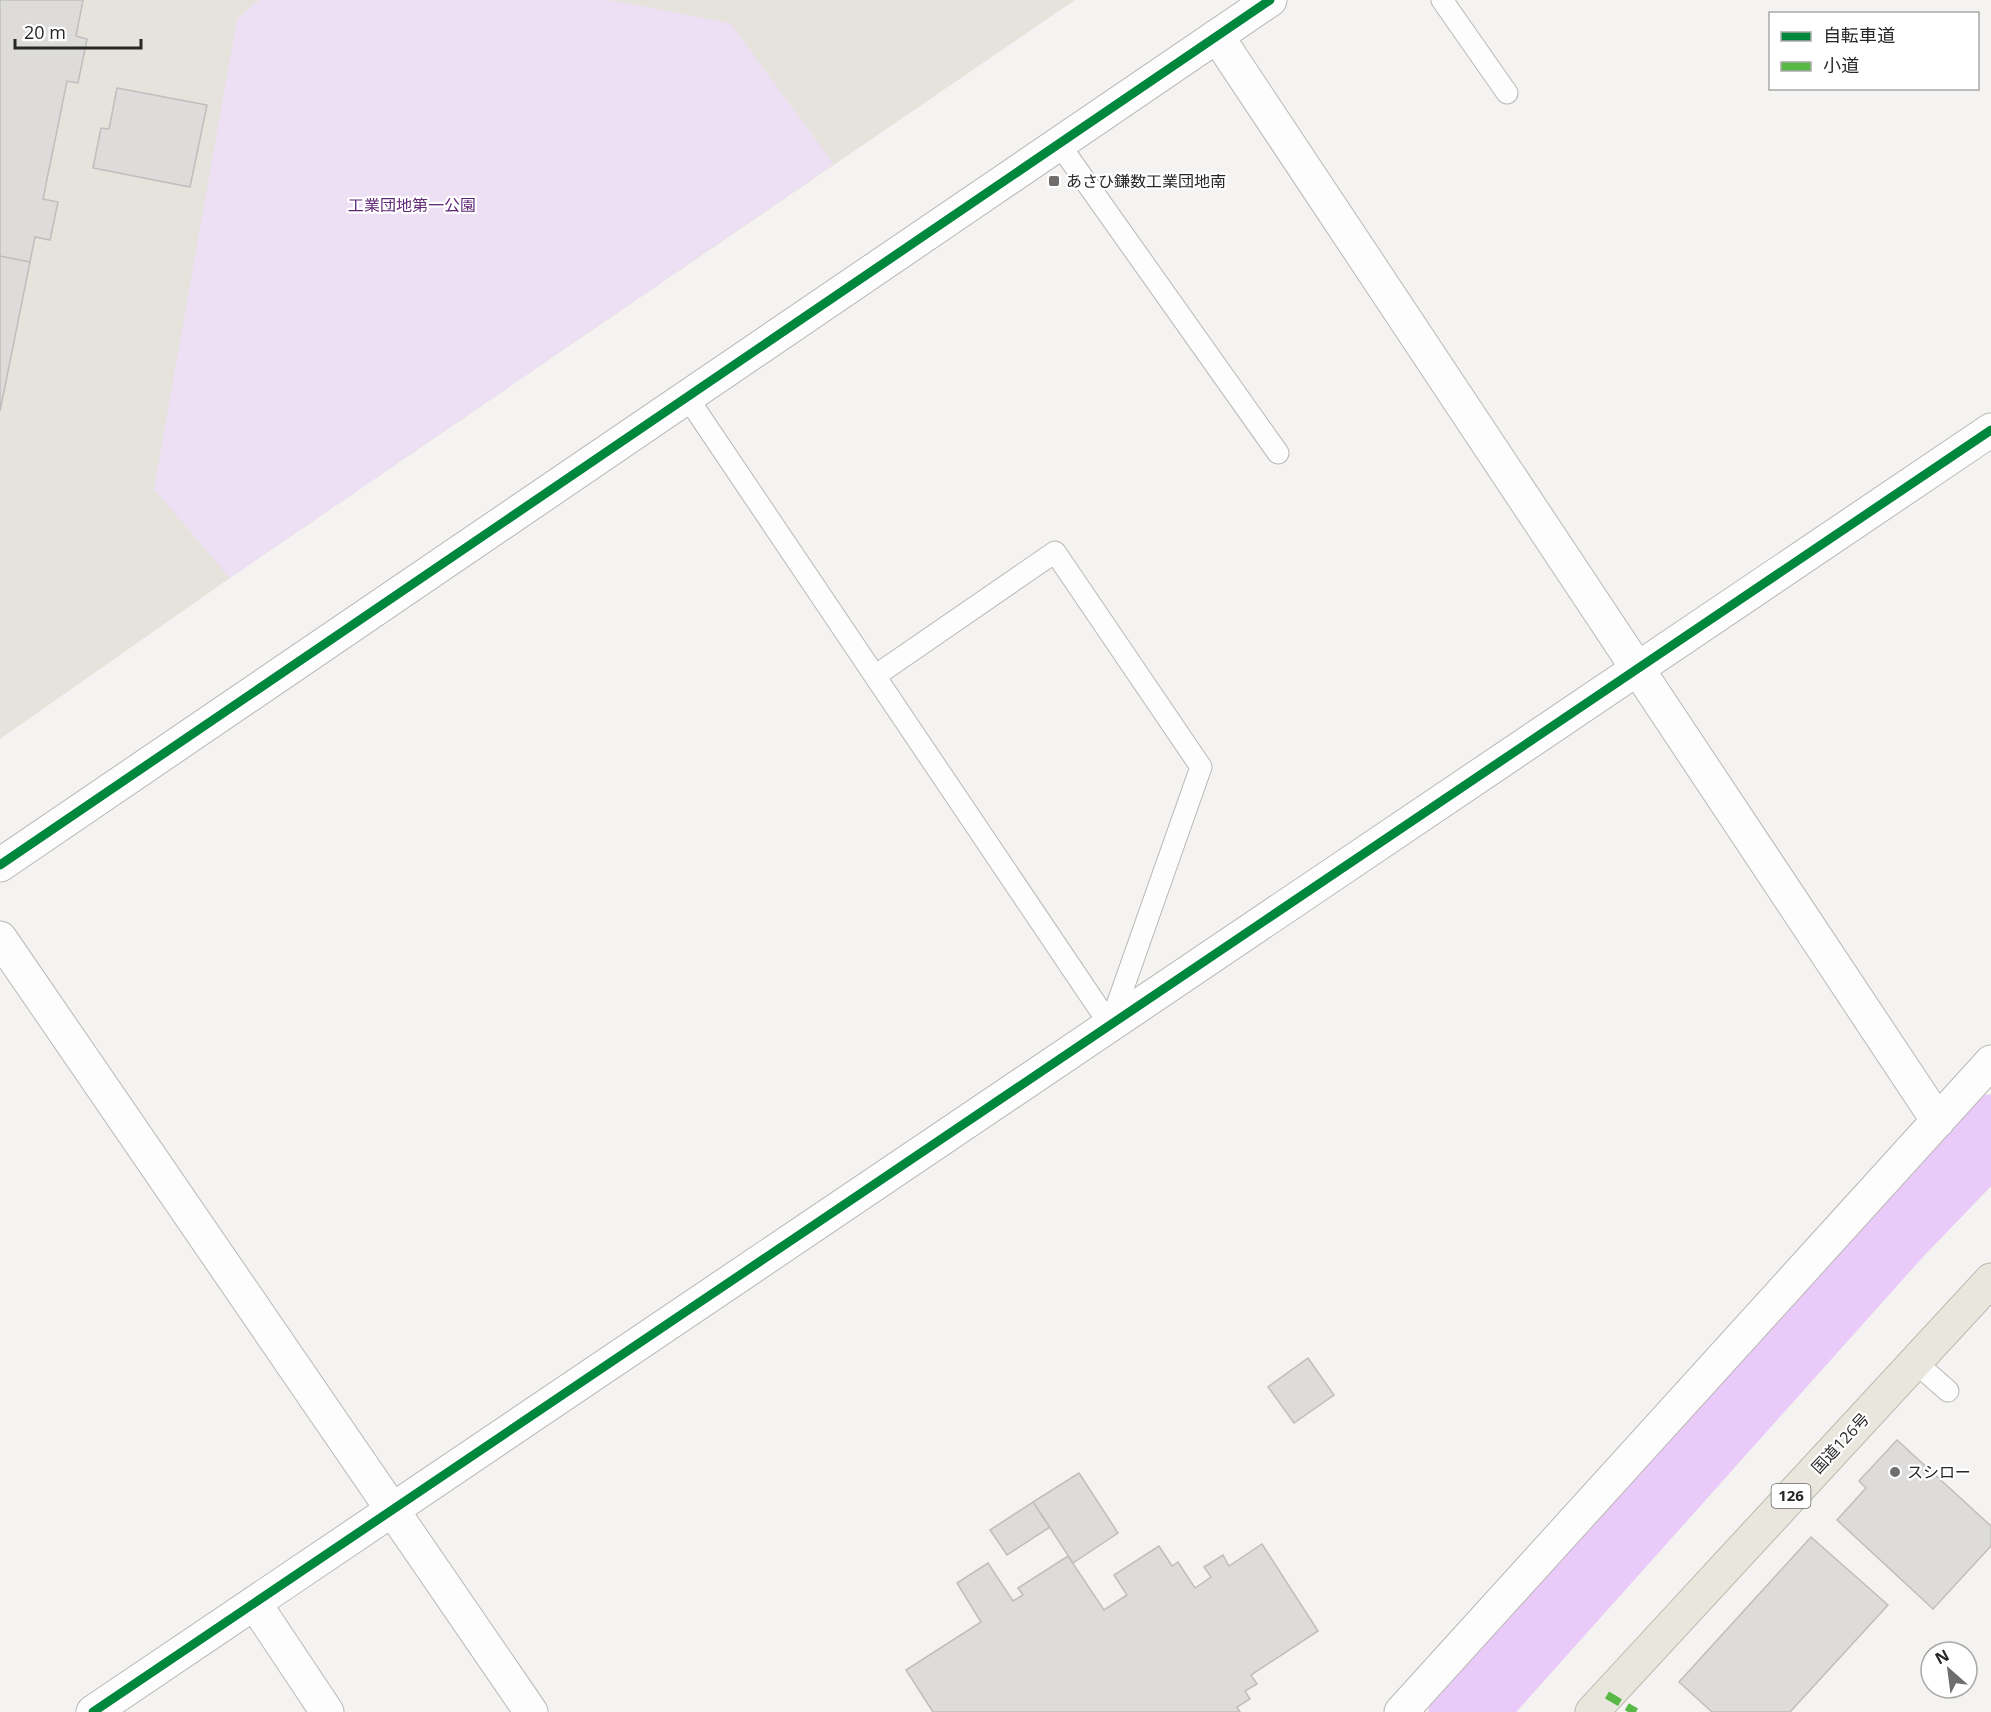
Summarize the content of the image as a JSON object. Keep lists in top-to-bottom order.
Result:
{
  "streets": {
    "highway": ["国道126号", "126"]
  },
  "parks": ["工業団地第一公園"],
  "places": {
    "transit": ["あさひ鎌数工業団地南"],
    "other": ["スシロー"]
  },
  "legend": ["自転車道", "小道"],
  "scale_bar": "20 m",
  "north": "top left"
}
